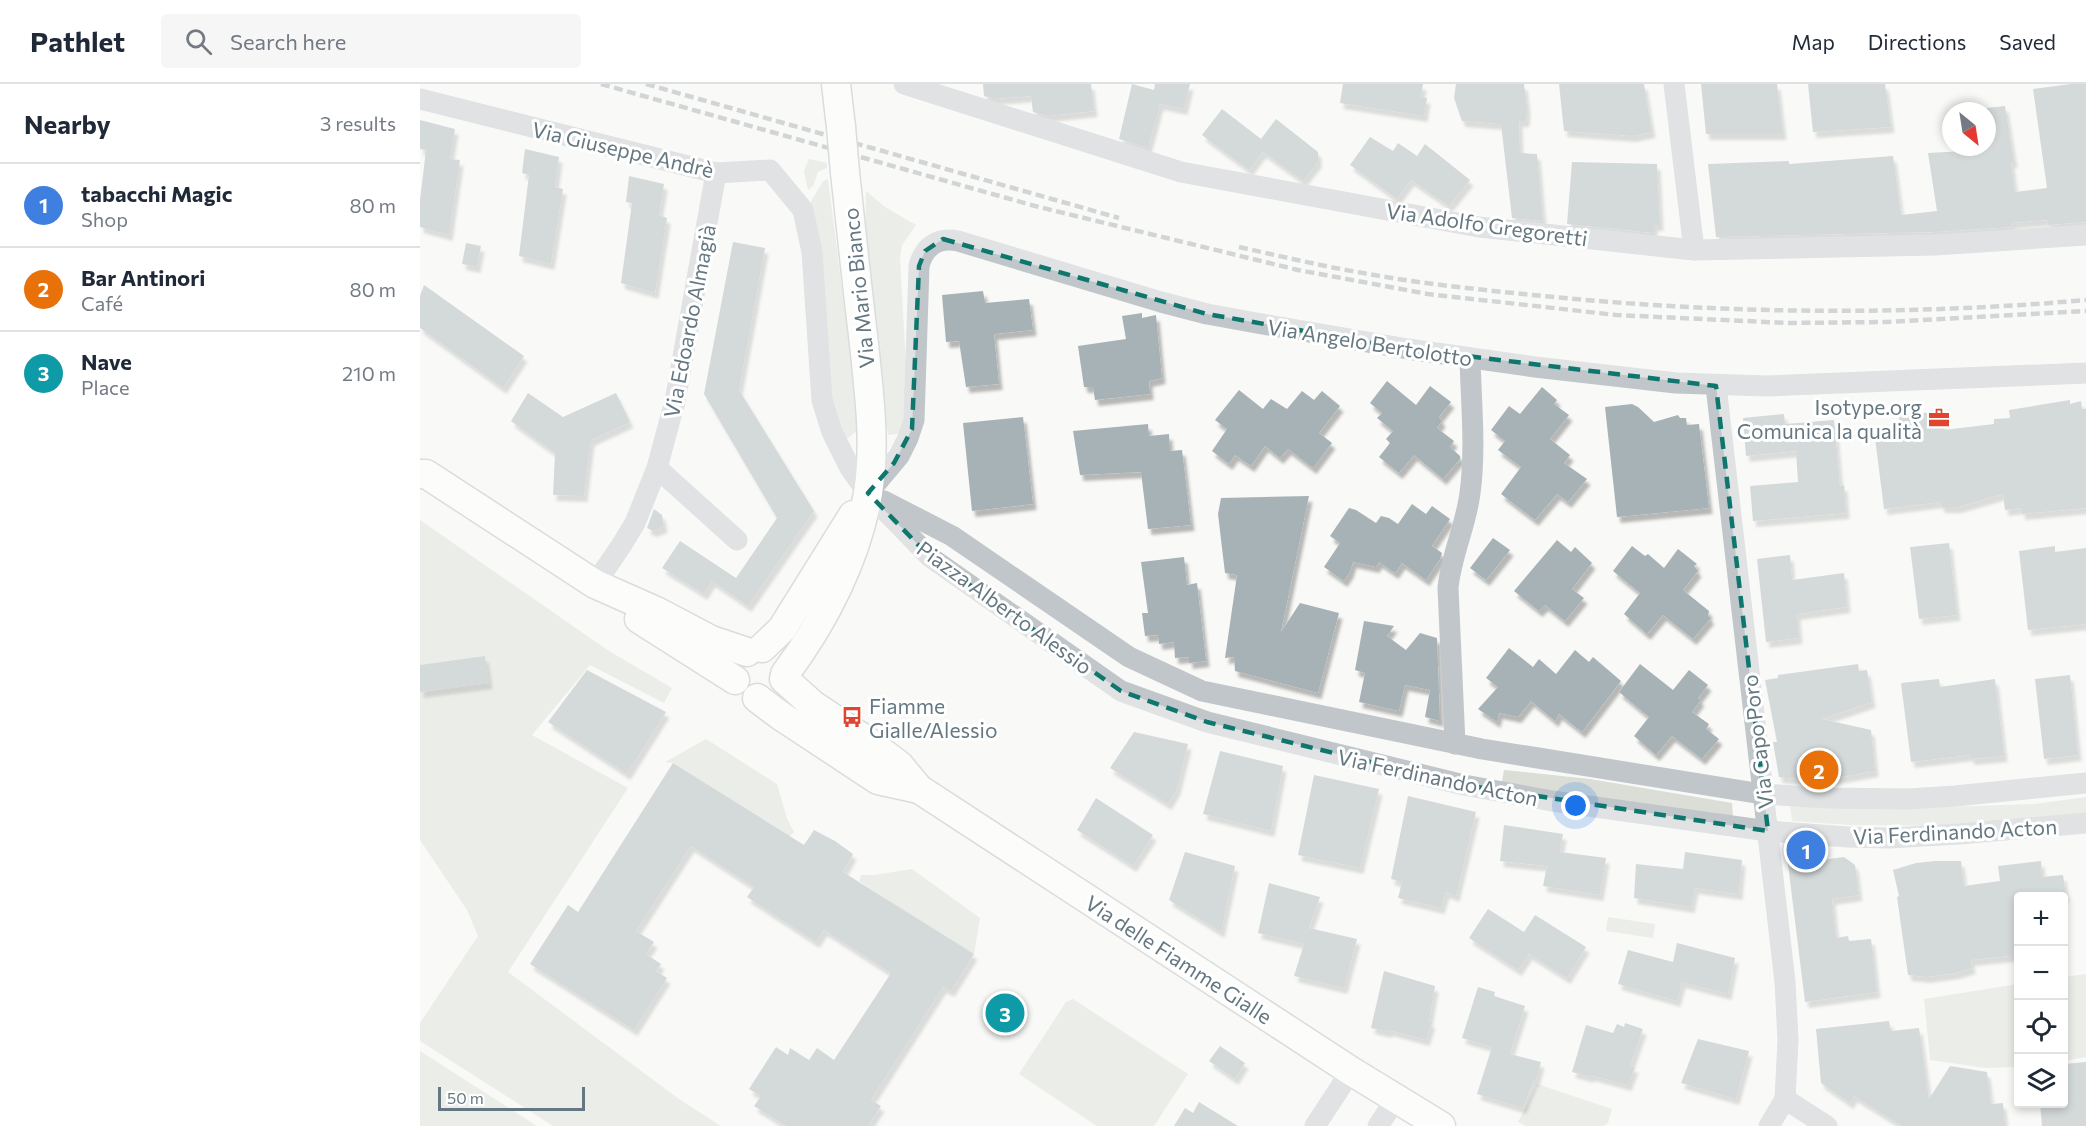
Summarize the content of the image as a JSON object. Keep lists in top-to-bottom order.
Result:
{
  "streets": {
    "street": [
      "Via Giuseppe Andrè",
      "Via Adolfo Gregoretti",
      "Via Mario Bianco",
      "Via Edoardo Almagià",
      "Via Angelo Bertolotto",
      "Piazza Alberto Alessio",
      "Via Capo Poro",
      "Via Ferdinando Acton",
      "Via delle Fiamme Gialle"
    ]
  },
  "crossings": [
    ["Via Giuseppe Andrè", "Via Mario Bianco"],
    ["Via Giuseppe Andrè", "Via Edoardo Almagià"],
    ["Via Giuseppe Andrè", "Via Angelo Bertolotto"],
    ["Via Giuseppe Andrè", "Piazza Alberto Alessio"],
    ["Via Mario Bianco", "Via Angelo Bertolotto"],
    ["Via Mario Bianco", "Piazza Alberto Alessio"],
    ["Via Angelo Bertolotto", "Piazza Alberto Alessio"],
    ["Via Angelo Bertolotto", "Via Capo Poro"],
    ["Via Angelo Bertolotto", "Via Ferdinando Acton"],
    ["Piazza Alberto Alessio", "Via Ferdinando Acton"],
    ["Via Capo Poro", "Via Ferdinando Acton"]
  ],
  "places": {
    "office": ["Isotype.org Comunica la qualità"],
    "bus stop": ["Fiamme Gialle/Alessio"]
  },
  "scale_bar": "50 m",
  "north": "bottom right",
  "page": {
    "header": "Pathlet",
    "search": "Search here",
    "nav": ["Map", "Directions", "Saved"],
    "heading": ["Nearby", "3 results"],
    "list": [
      {
        "mark": "1",
        "name": "tabacchi Magic",
        "note": "Shop",
        "value": "80 m"
      },
      {
        "mark": "2",
        "name": "Bar Antinori",
        "note": "Café",
        "value": "80 m"
      },
      {
        "mark": "3",
        "name": "Nave",
        "note": "Place",
        "value": "210 m"
      }
    ],
    "pins": ["2", "1", "3"],
    "map_buttons": ["+", "−"],
    "scale": "50 m"
  }
}
